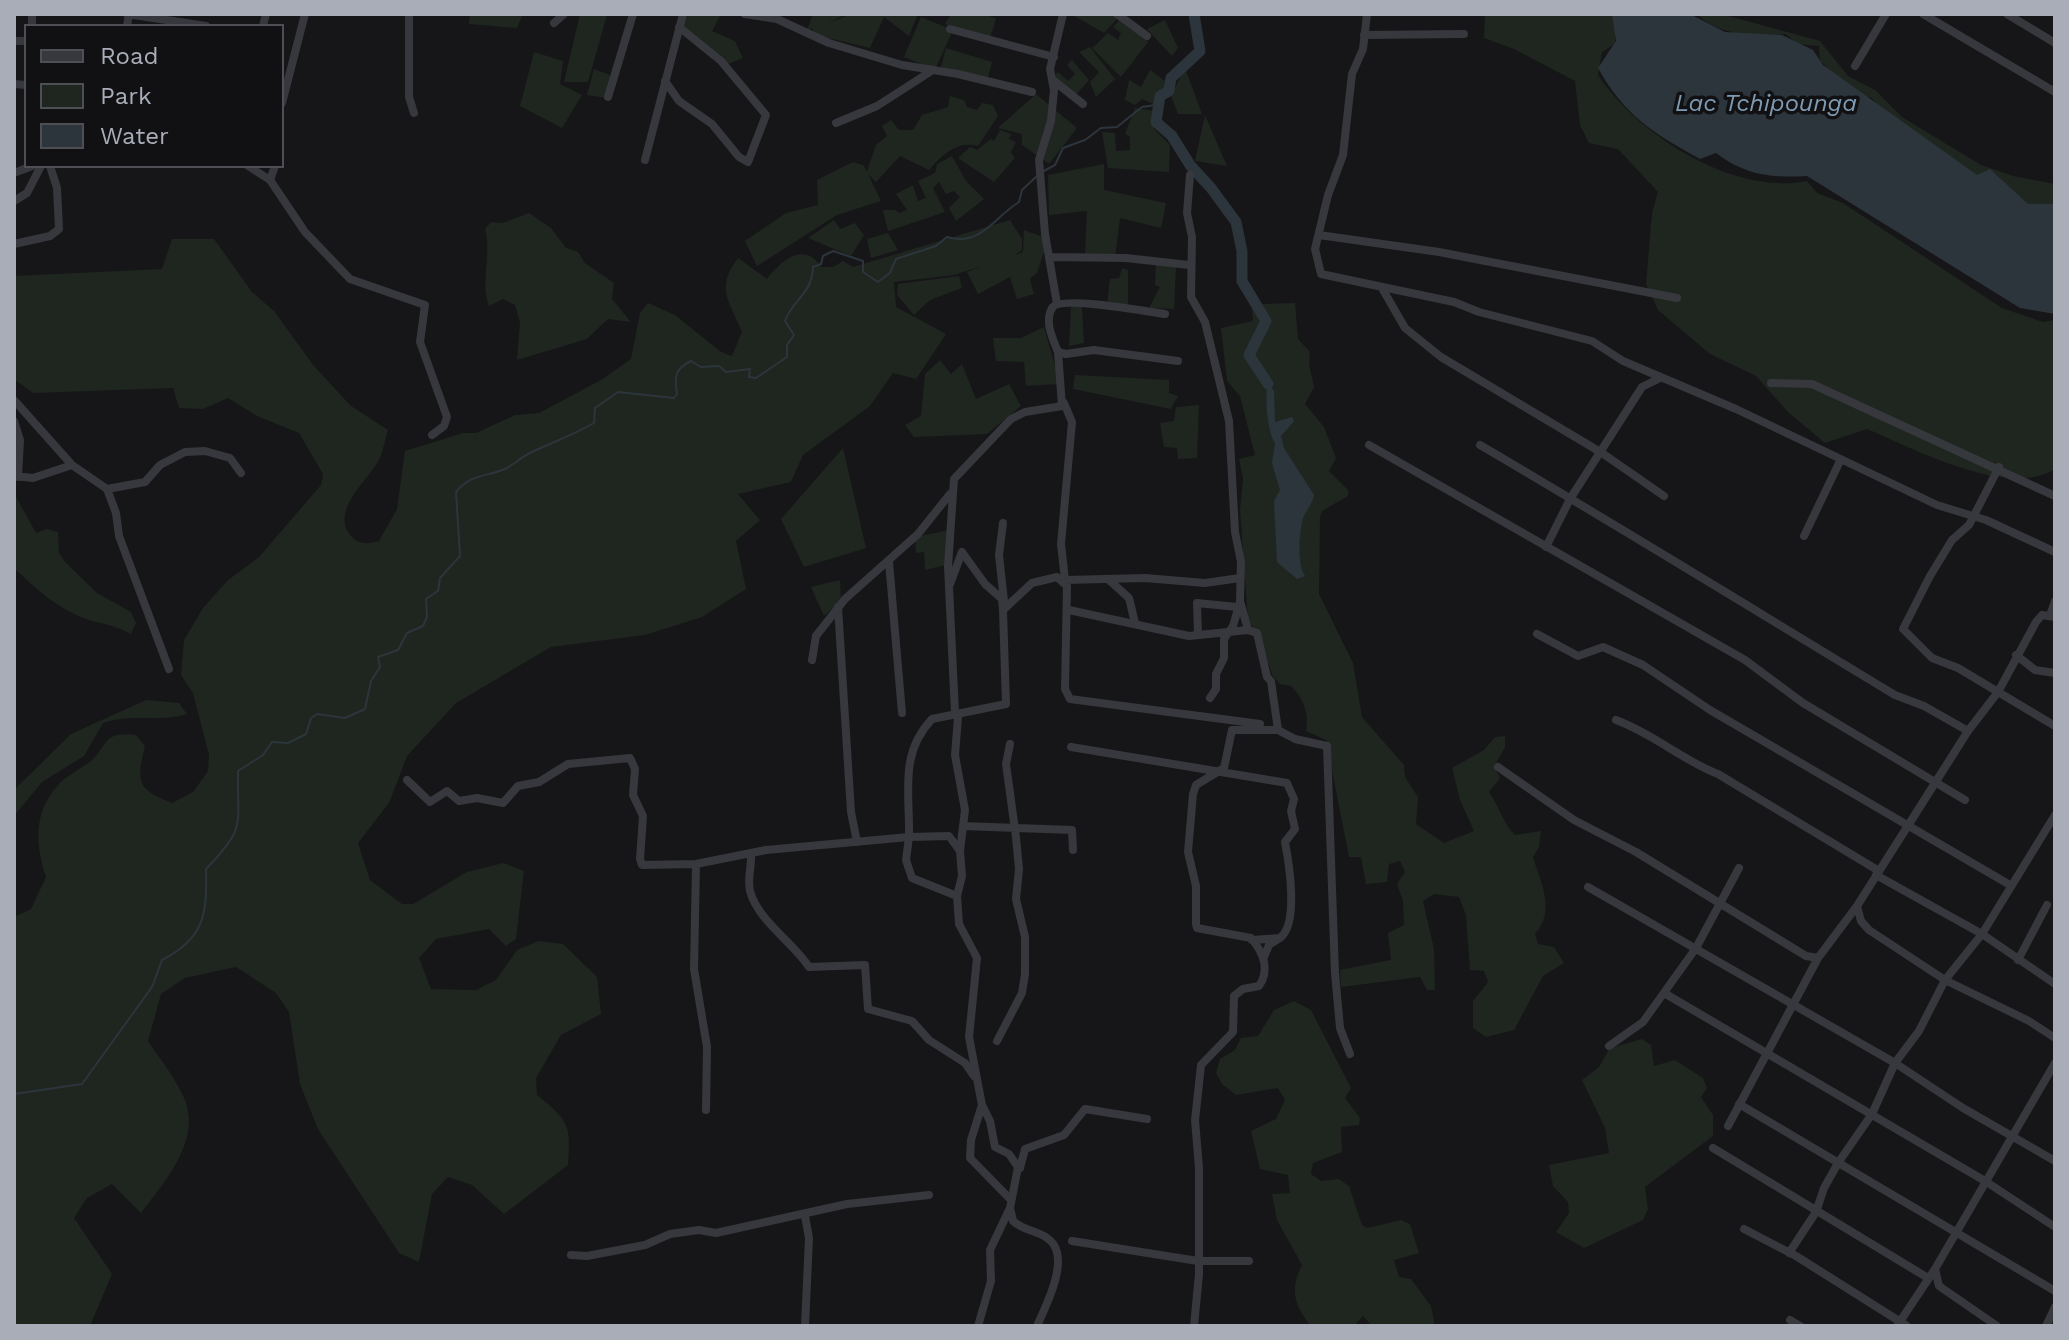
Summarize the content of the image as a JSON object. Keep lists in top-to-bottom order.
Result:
{
  "water": ["Lac Tchipounga"],
  "legend": ["Road", "Park", "Water"]
}
